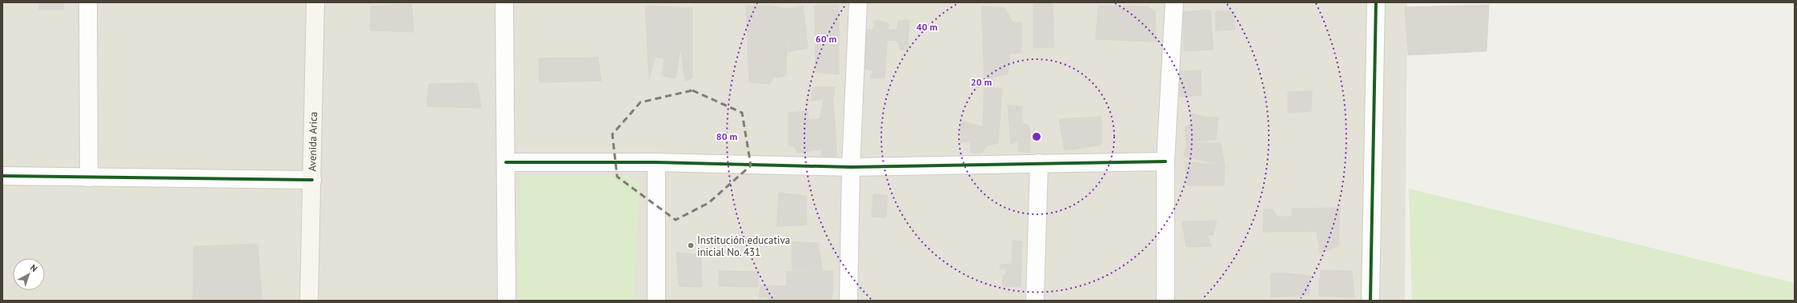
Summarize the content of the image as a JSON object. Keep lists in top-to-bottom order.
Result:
{
  "streets": {
    "street": ["Avenida Arica"]
  },
  "places": ["Institución educativa inicial No. 431"],
  "north": "top right",
  "rings": [
    "40 m",
    "60 m",
    "20 m",
    "80 m"
  ]
}
